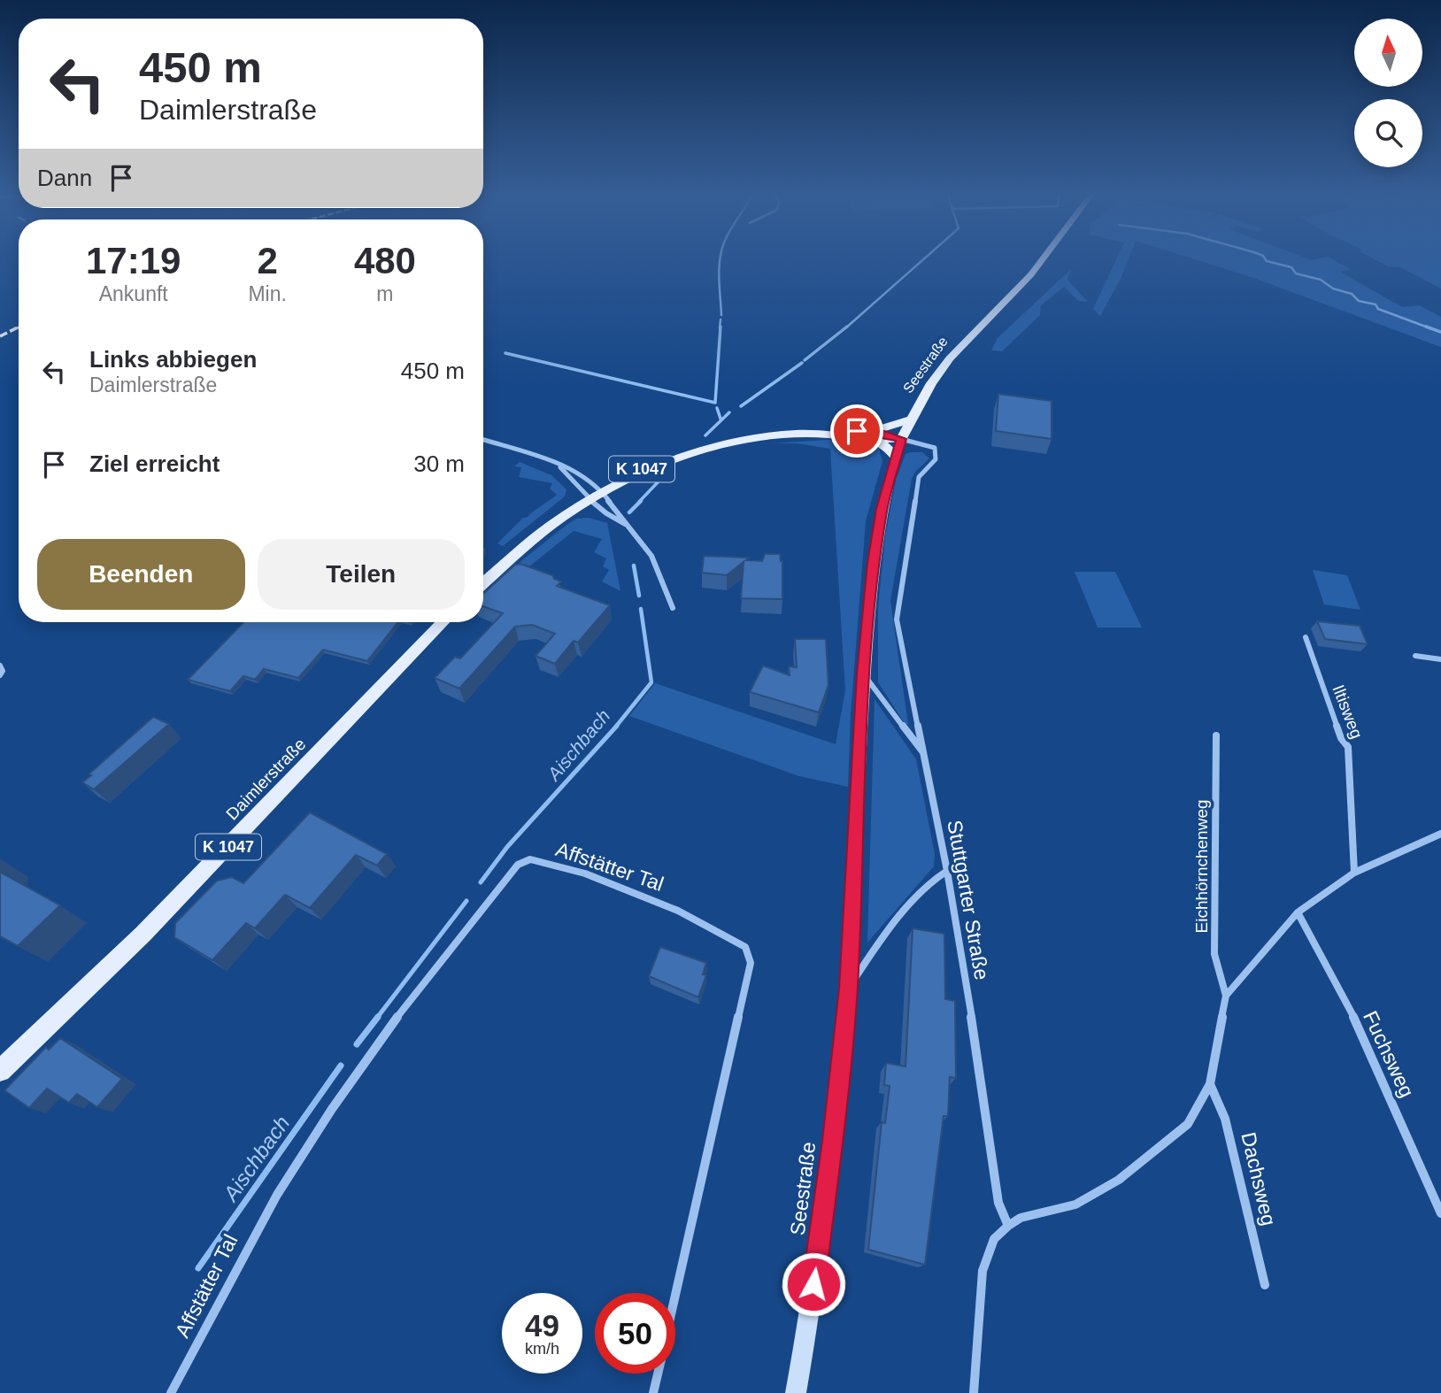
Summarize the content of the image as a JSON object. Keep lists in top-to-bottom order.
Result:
{
  "streets": {
    "main road": ["Seestraße", "K 1047", "Daimlerstraße"],
    "street": [
      "Iltisweg",
      "Affstätter Tal",
      "Eichhörnchenweg",
      "Stuttgarter Straße",
      "Fuchsweg",
      "Dachsweg"
    ]
  },
  "crossings": [
    ["Seestraße", "Stuttgarter Straße"]
  ],
  "water": ["Aischbach"],
  "north": "top",
  "page": {
    "turn": ["450 m", "Daimlerstraße"],
    "then": "Dann",
    "eta": [
      "17:19",
      "Ankunft",
      "2",
      "Min.",
      "480",
      "m"
    ],
    "list": [
      {
        "name": "Links abbiegen",
        "note": "Daimlerstraße",
        "value": "450 m"
      },
      {
        "name": "Ziel erreicht",
        "value": "30 m"
      }
    ],
    "buttons": ["Beenden", "Teilen"],
    "speed": "49 km/h",
    "limit": "50"
  }
}
